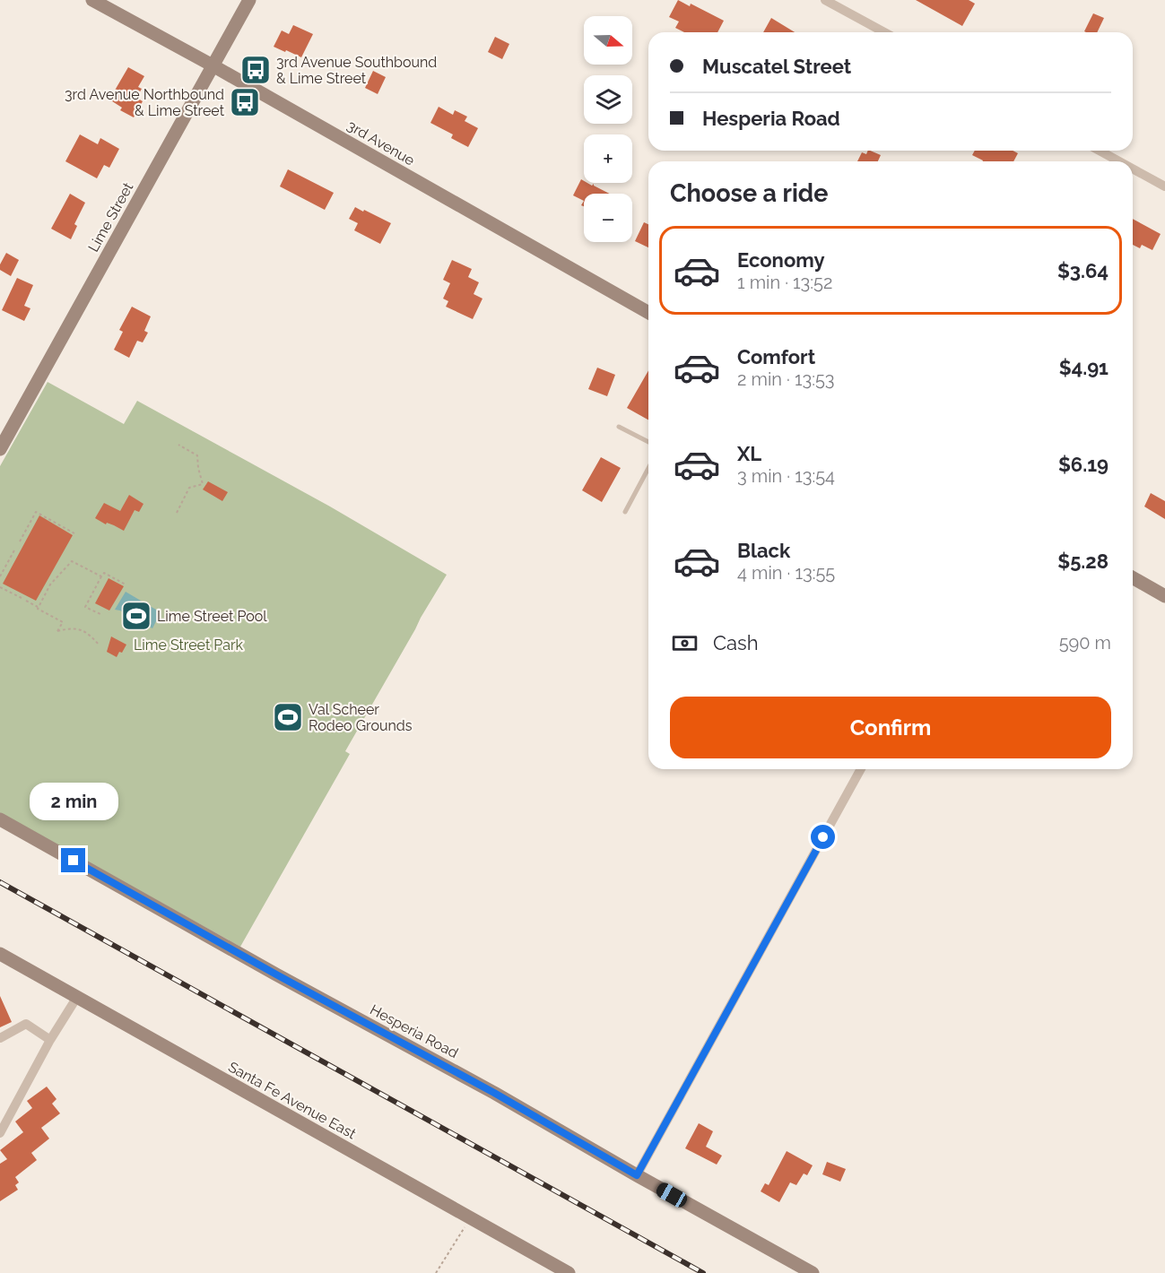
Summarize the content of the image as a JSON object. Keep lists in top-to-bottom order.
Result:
{
  "streets": {
    "street": [
      "3rd Avenue",
      "Lime Street",
      "Hesperia Road",
      "Santa Fe Avenue East"
    ]
  },
  "crossings": [
    ["3rd Avenue", "Lime Street"]
  ],
  "parks": ["Lime Street Park"],
  "places": {
    "bus stop": ["3rd Avenue Southbound & Lime Street", "3rd Avenue Northbound & Lime Street"],
    "sports": ["Lime Street Pool", "Val Scheer Rodeo Grounds"]
  },
  "north": "right",
  "page": {
    "map_buttons": ["+", "−"],
    "banner": ["Muscatel Street", "Hesperia Road"],
    "heading": "Choose a ride",
    "list": [
      {
        "name": "Economy",
        "note": "1 min · 13:52",
        "value": "$3.64"
      },
      {
        "name": "Comfort",
        "note": "2 min · 13:53",
        "value": "$4.91"
      },
      {
        "name": "XL",
        "note": "3 min · 13:54",
        "value": "$6.19"
      },
      {
        "name": "Black",
        "note": "4 min · 13:55",
        "value": "$5.28"
      }
    ],
    "pay": ["Cash", "590 m"],
    "buttons": "Confirm",
    "bubble": "2 min"
  }
}
